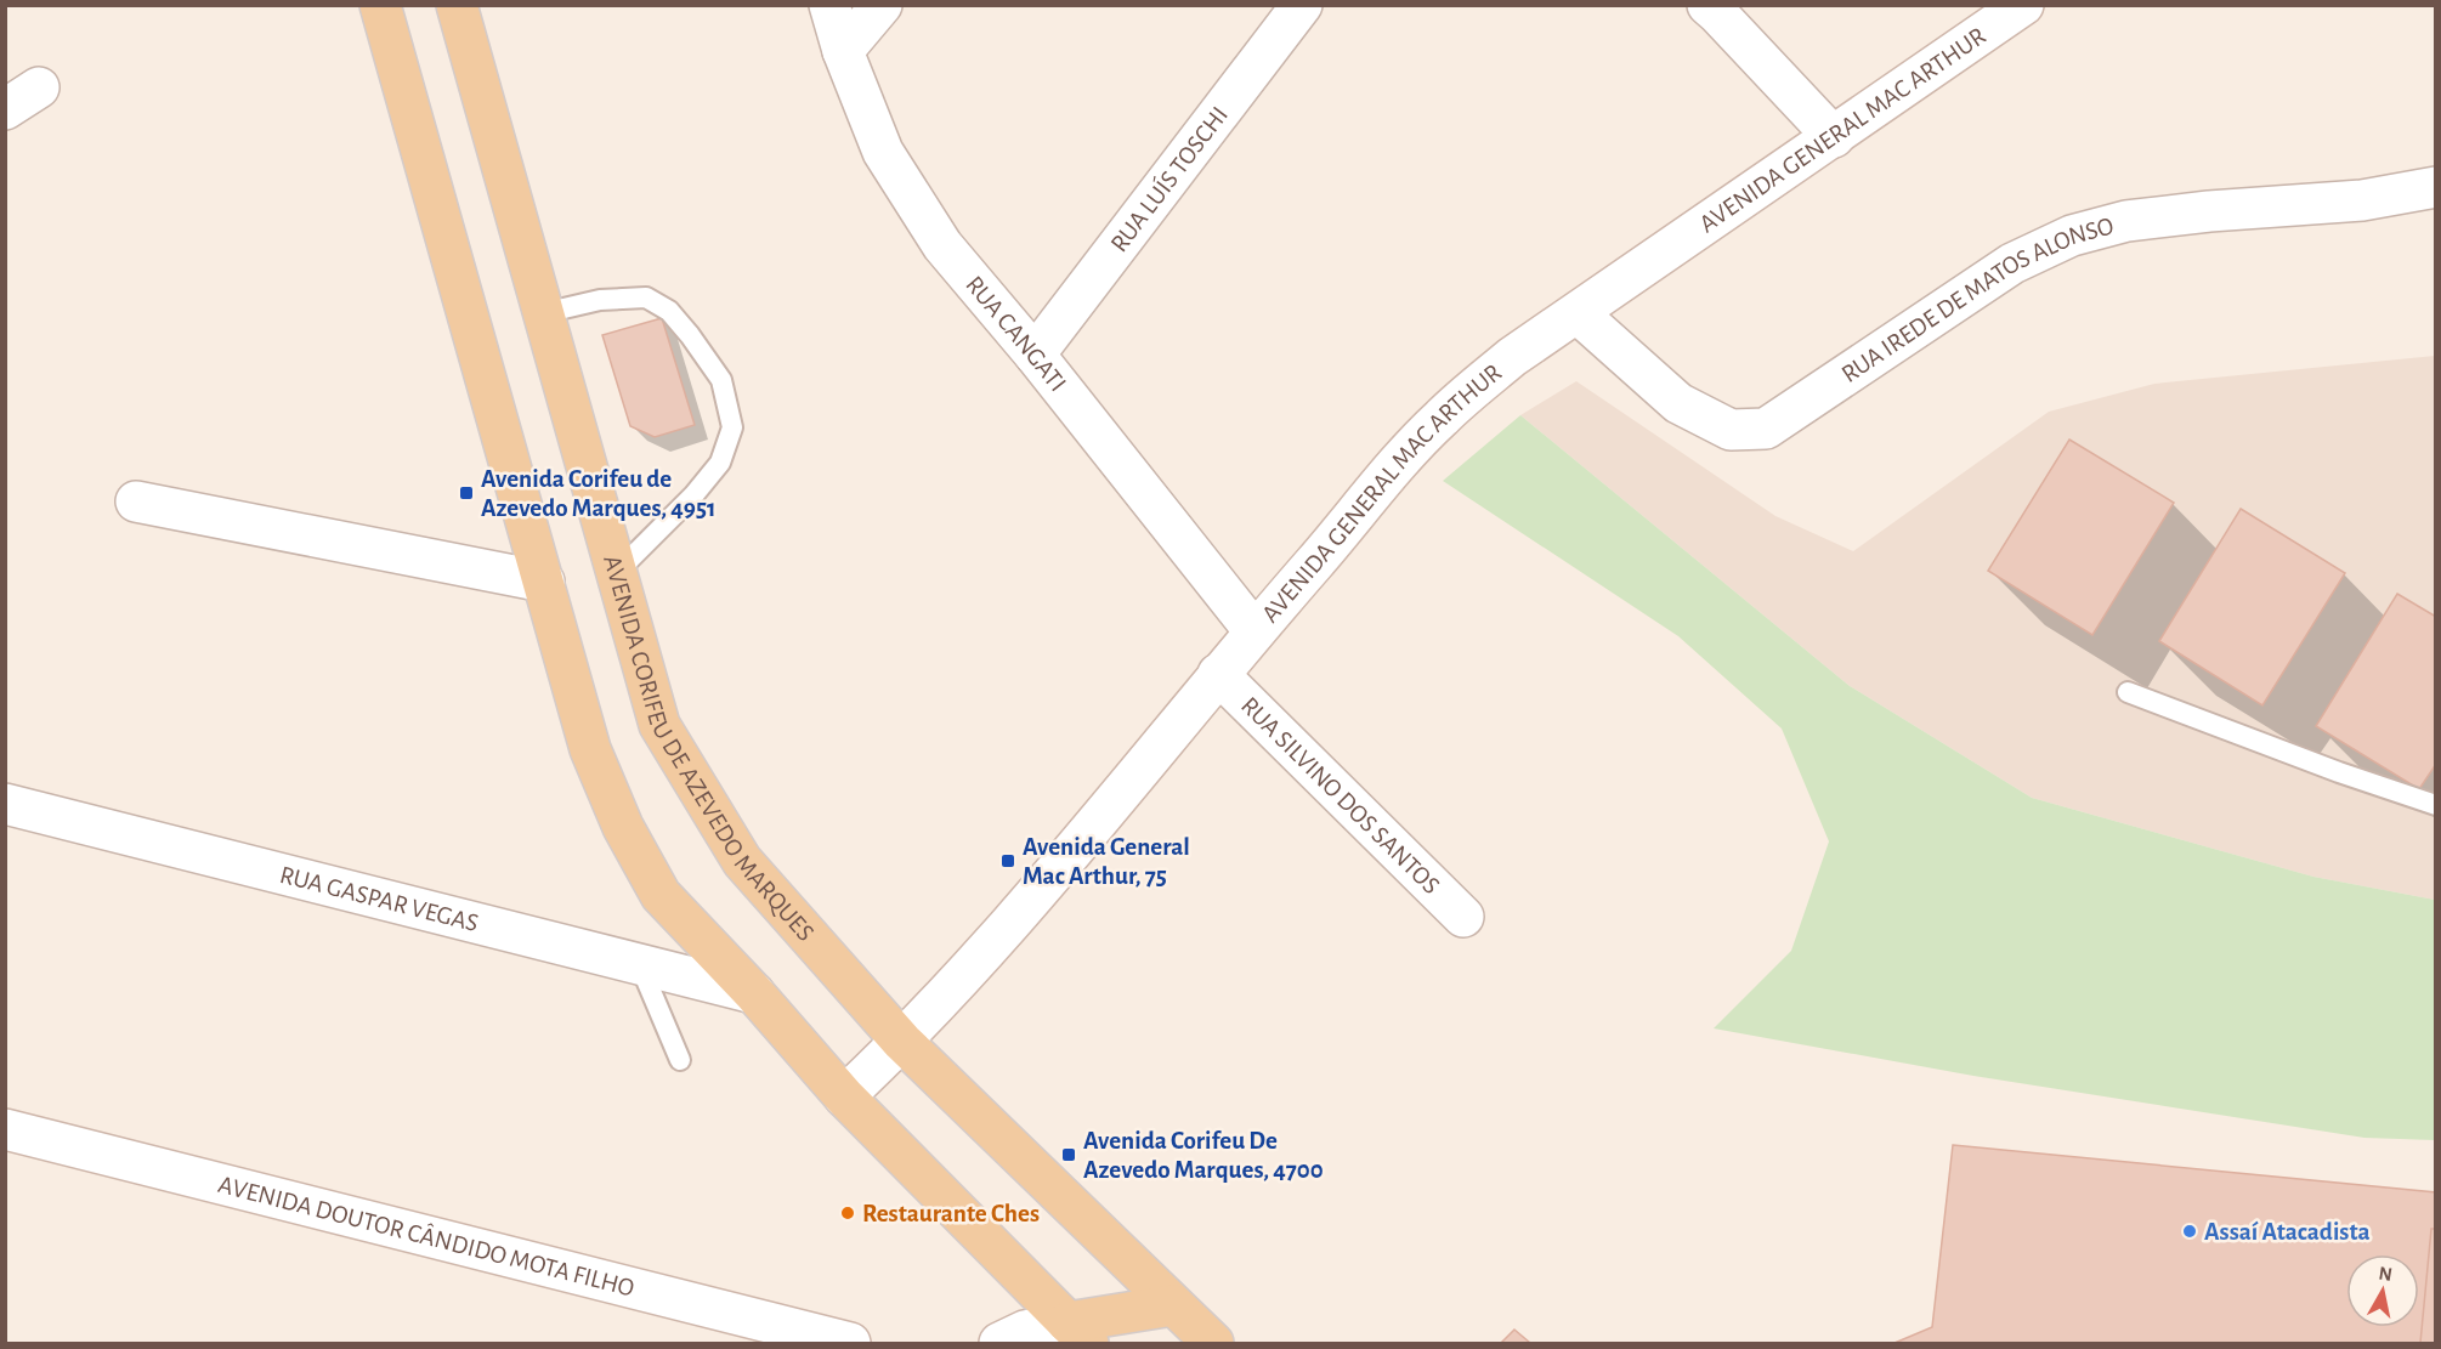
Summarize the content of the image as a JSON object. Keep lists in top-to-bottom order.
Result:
{
  "streets": {
    "main road": ["AVENIDA CORIFEU DE AZEVEDO MARQUES"],
    "street": [
      "AVENIDA GENERAL MAC ARTHUR",
      "RUA LUÍS TOSCHI",
      "RUA IREDE DE MATOS ALONSO",
      "RUA CANGATI",
      "RUA SILVINO DOS SANTOS",
      "RUA GASPAR VEGAS",
      "AVENIDA DOUTOR CÂNDIDO MOTA FILHO"
    ]
  },
  "crossings": [
    ["AVENIDA GENERAL MAC ARTHUR", "RUA IREDE DE MATOS ALONSO"],
    ["AVENIDA GENERAL MAC ARTHUR", "RUA CANGATI"],
    ["AVENIDA GENERAL MAC ARTHUR", "AVENIDA CORIFEU DE AZEVEDO MARQUES"],
    ["AVENIDA GENERAL MAC ARTHUR", "RUA SILVINO DOS SANTOS"],
    ["RUA LUÍS TOSCHI", "RUA CANGATI"]
  ],
  "places": {
    "transit": ["Avenida Corifeu de Azevedo Marques, 4951", "Avenida General Mac Arthur, 75", "Avenida Corifeu De Azevedo Marques, 4700"],
    "other": ["Restaurante Ches", "Assaí Atacadista"]
  },
  "north": "top"
}
